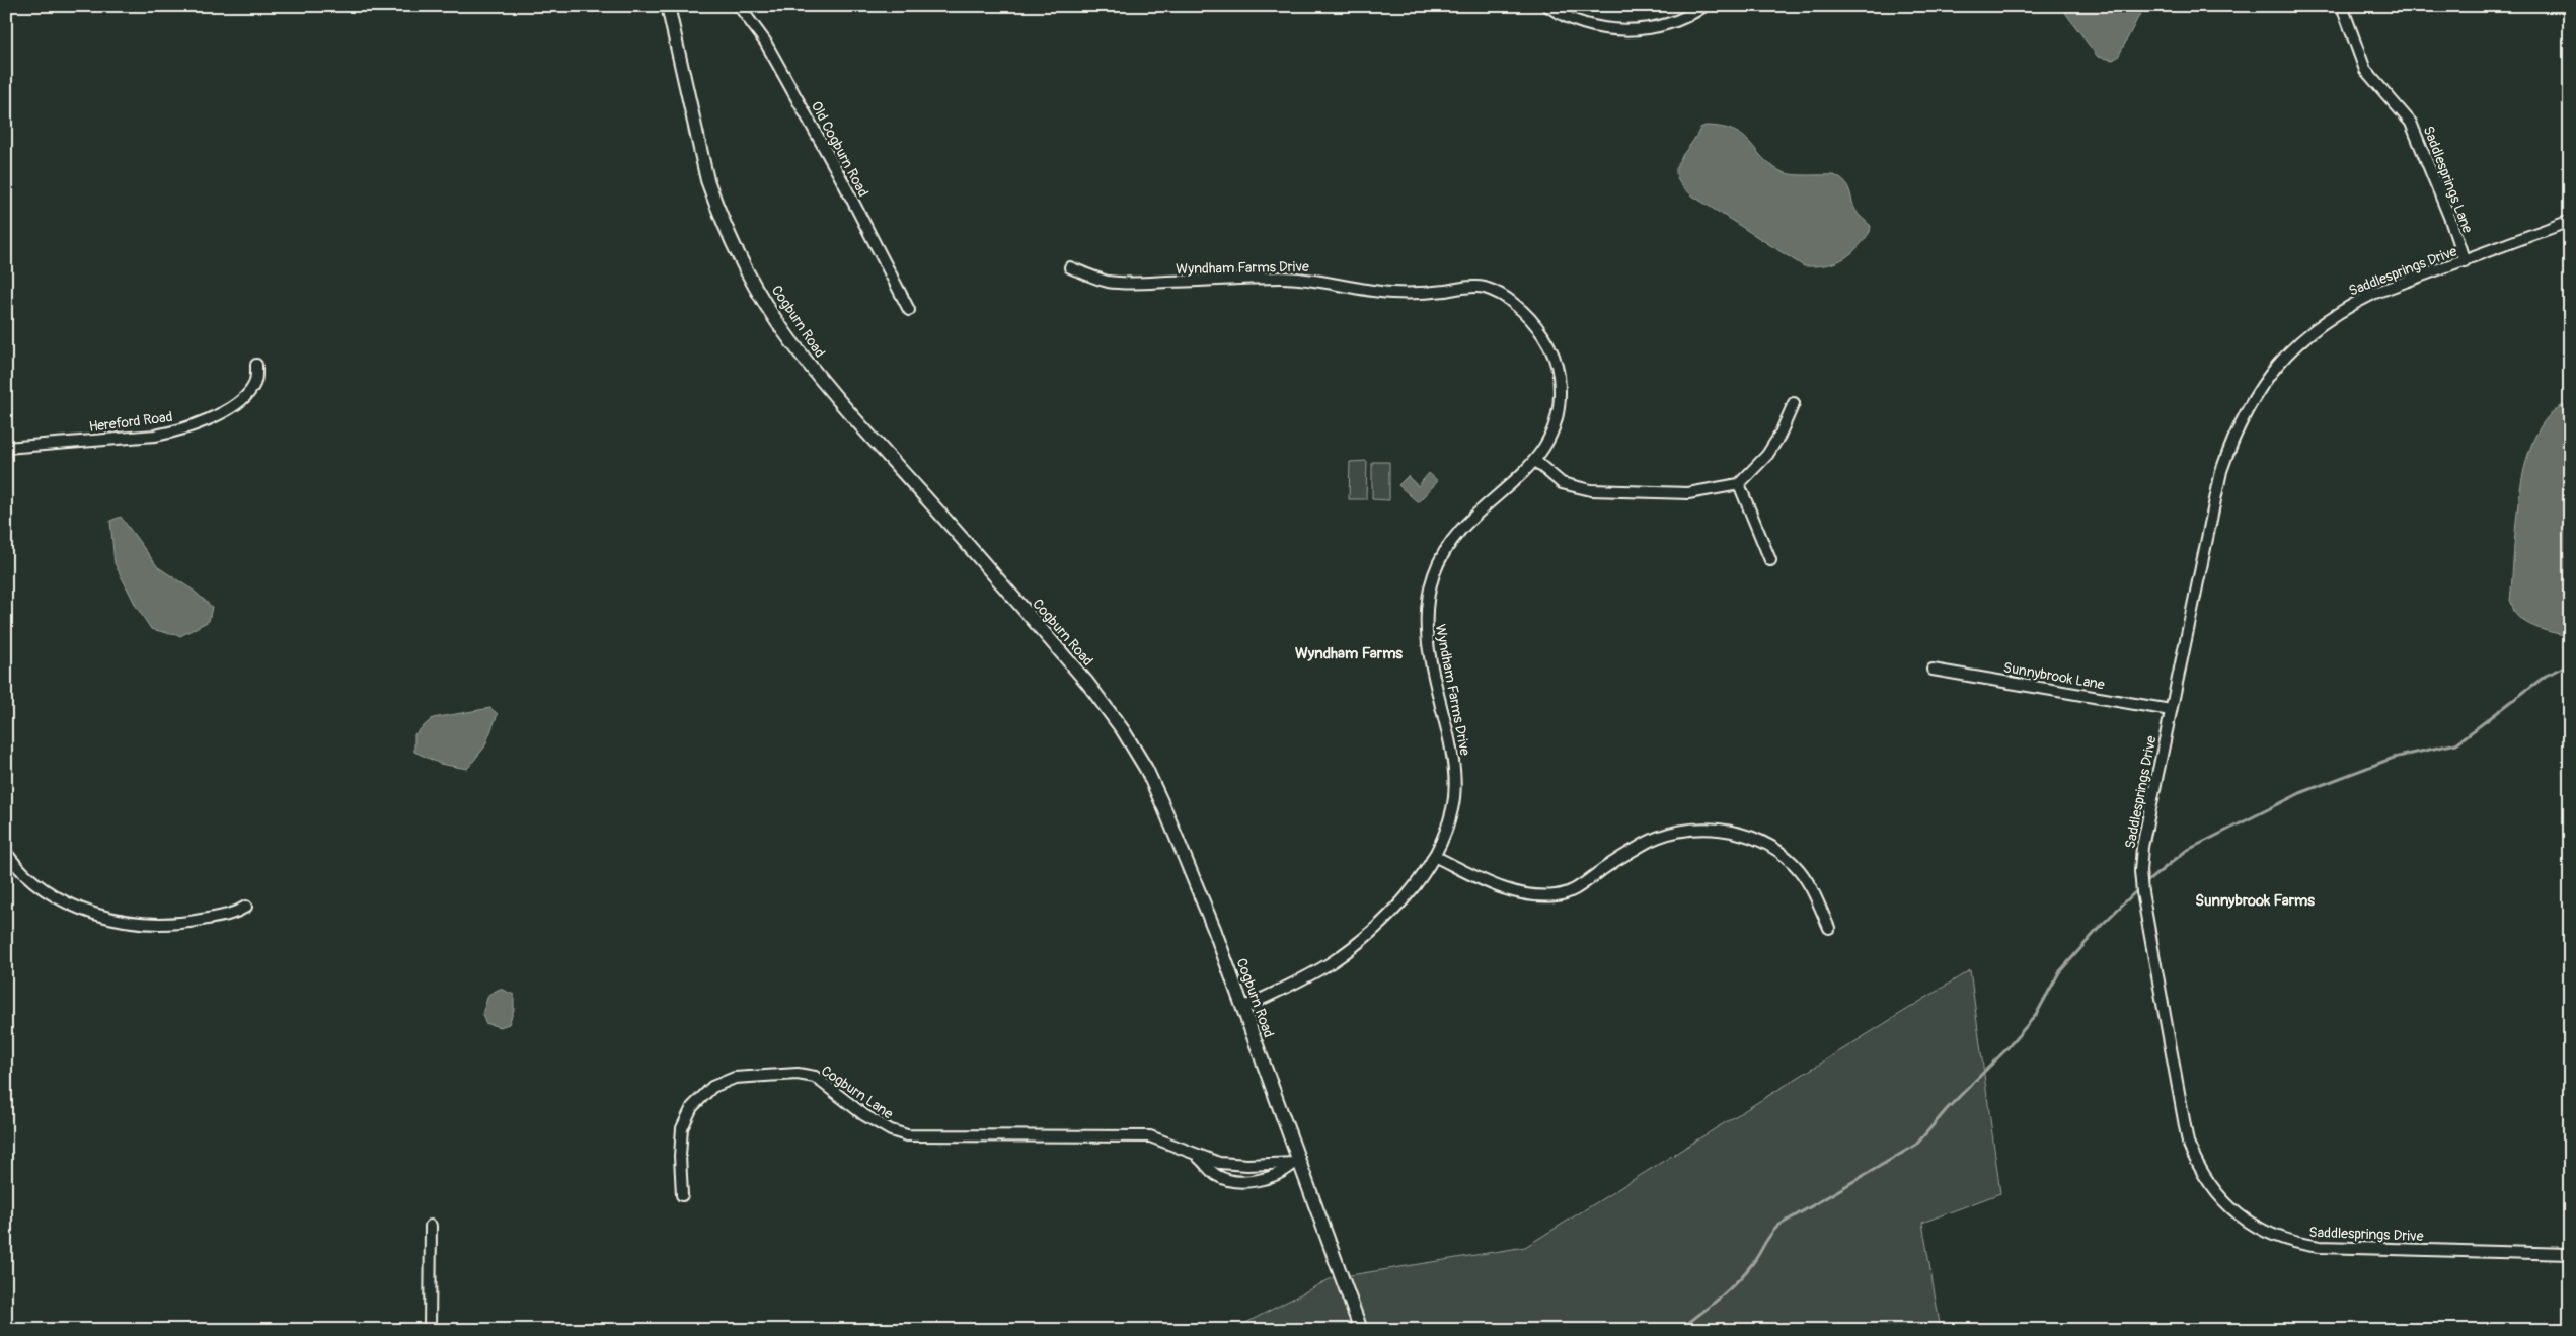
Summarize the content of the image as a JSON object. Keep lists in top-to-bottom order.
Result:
{
  "streets": {
    "street": [
      "Old Cogburn Road",
      "Saddlesprings Lane",
      "Wyndham Farms Drive",
      "Saddlesprings Drive",
      "Cogburn Road",
      "Hereford Road",
      "Sunnybrook Lane",
      "Cogburn Lane"
    ]
  },
  "crossings": [
    ["Saddlesprings Lane", "Saddlesprings Drive"],
    ["Wyndham Farms Drive", "Cogburn Road"],
    ["Saddlesprings Drive", "Sunnybrook Lane"],
    ["Cogburn Road", "Cogburn Lane"]
  ],
  "districts": ["Wyndham Farms", "Sunnybrook Farms"]
}
